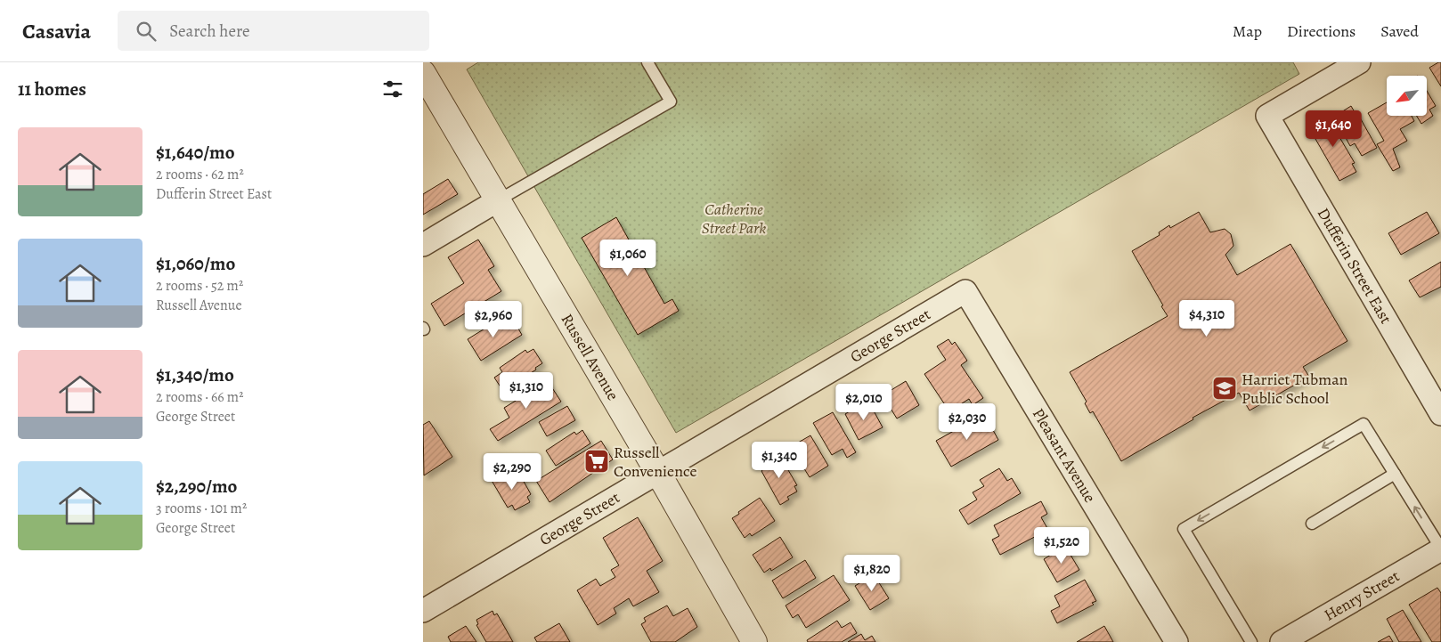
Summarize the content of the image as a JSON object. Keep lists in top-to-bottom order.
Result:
{
  "streets": {
    "street": [
      "Dufferin Street East",
      "George Street",
      "Russell Avenue",
      "Pleasant Avenue",
      "Henry Street"
    ]
  },
  "crossings": [
    ["George Street", "Russell Avenue"],
    ["George Street", "Pleasant Avenue"]
  ],
  "parks": ["Catherine Street Park"],
  "places": {
    "school or university": ["Harriet Tubman Public School"],
    "supermarket": ["Russell Convenience"]
  },
  "north": "bottom left",
  "page": {
    "header": "Casavia",
    "search": "Search here",
    "nav": ["Map", "Directions", "Saved"],
    "heading": "11 homes",
    "price": [
      "$1,640",
      "$1,060",
      "$4,310",
      "$2,960",
      "$1,310",
      "$2,010",
      "$2,030",
      "$1,340",
      "$2,290",
      "$1,520",
      "$1,820"
    ],
    "list": [
      {
        "name": "$1,640/mo",
        "note": "2 rooms · 62 m² · Dufferin Street East"
      },
      {
        "name": "$1,060/mo",
        "note": "2 rooms · 52 m² · Russell Avenue"
      },
      {
        "name": "$1,340/mo",
        "note": "2 rooms · 66 m² · George Street"
      },
      {
        "name": "$2,290/mo",
        "note": "3 rooms · 101 m² · George Street"
      }
    ]
  }
}
